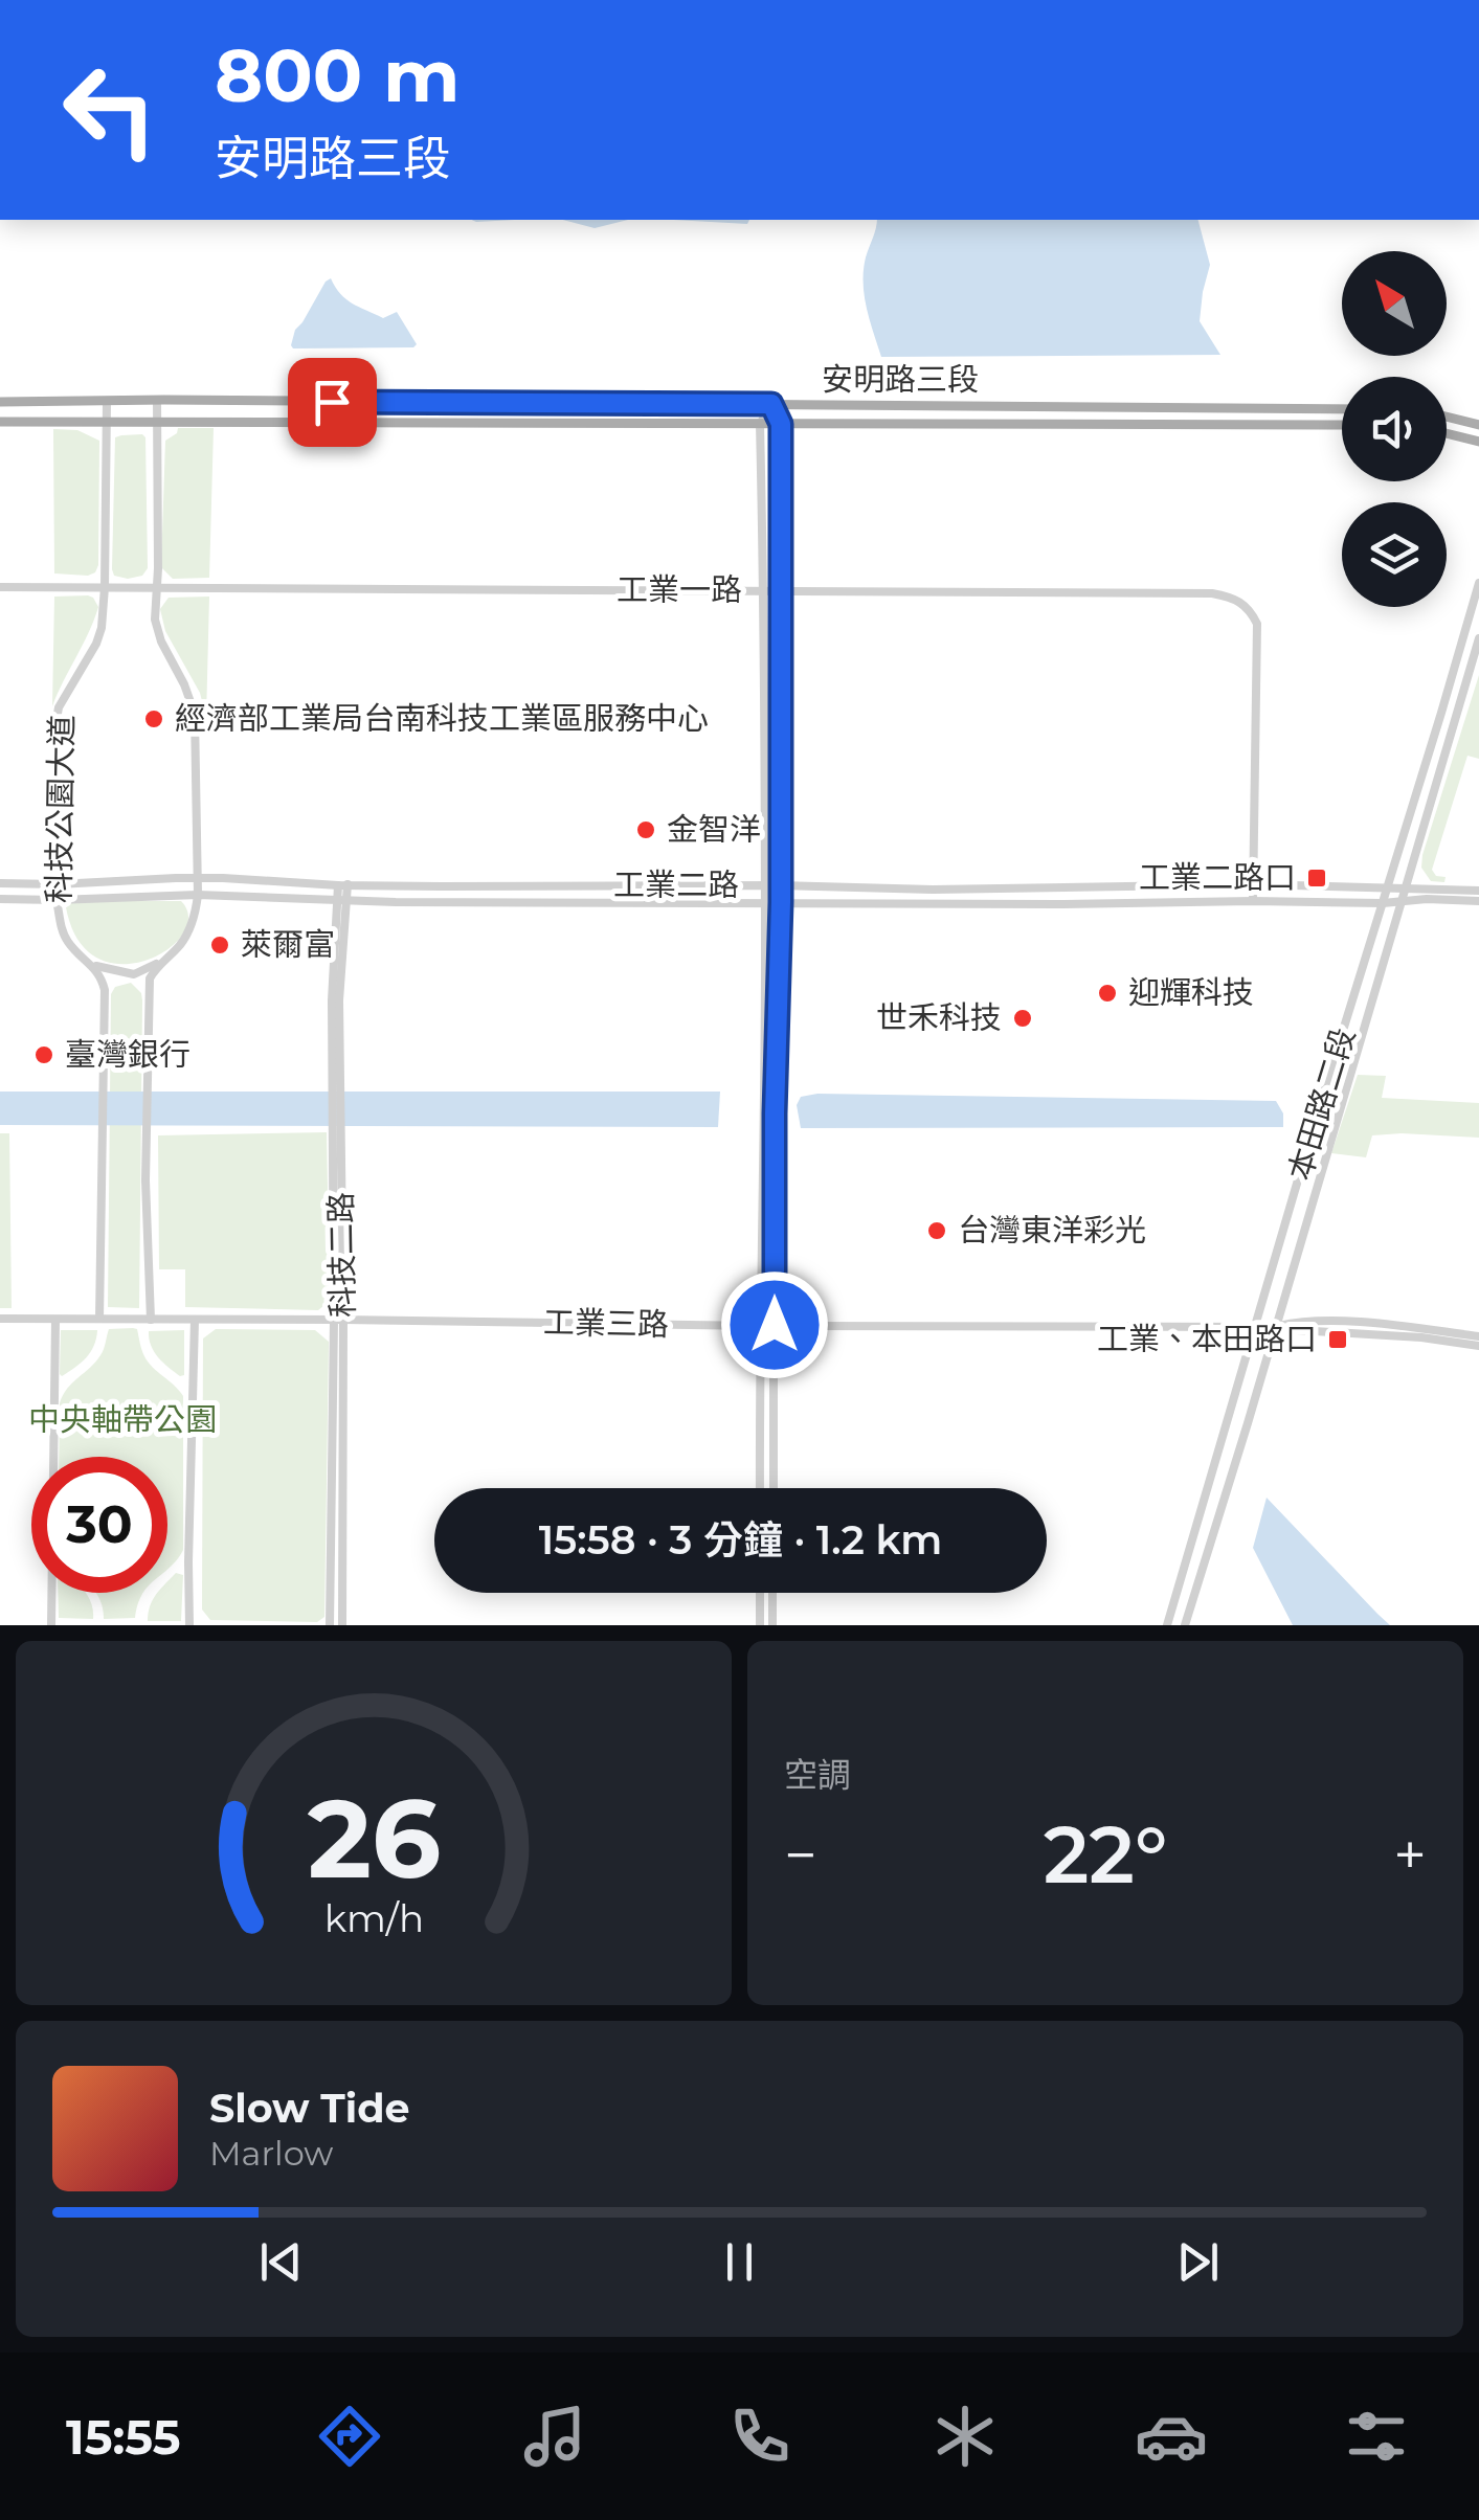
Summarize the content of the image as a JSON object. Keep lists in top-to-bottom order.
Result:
{
  "streets": {
    "main road": ["安明路三段"],
    "street": [
      "工業一路",
      "科技公園大道",
      "工業二路",
      "本田路二段",
      "科技二路",
      "工業三路"
    ]
  },
  "crossings": [
    ["安明路三段", "科技公園大道"],
    ["工業一路", "科技公園大道"],
    ["工業一路", "工業二路"],
    ["科技公園大道", "工業二路"],
    ["科技公園大道", "工業三路"],
    ["工業二路", "本田路二段"],
    ["工業二路", "科技二路"],
    ["本田路二段", "工業三路"],
    ["科技二路", "工業三路"]
  ],
  "parks": ["中央軸帶公園"],
  "places": {
    "other": [
      "經濟部工業局台南科技工業區服務中心",
      "金智洋",
      "萊爾富",
      "迎輝科技",
      "世禾科技",
      "臺灣銀行",
      "台灣東洋彩光"
    ],
    "transit": ["工業二路口", "工業、本田路口"]
  },
  "north": "top left",
  "page": {
    "turn": ["800 m", "安明路三段"],
    "limit": "30",
    "trip": "15:58 · 3 分鐘 · 1.2 km",
    "tile": "空調",
    "heat": ["−", "22°", "+"],
    "song": ["Slow Tide", "Marlow"],
    "tabs": "15:55",
    "gauge": ["26", "km/h"]
  }
}
